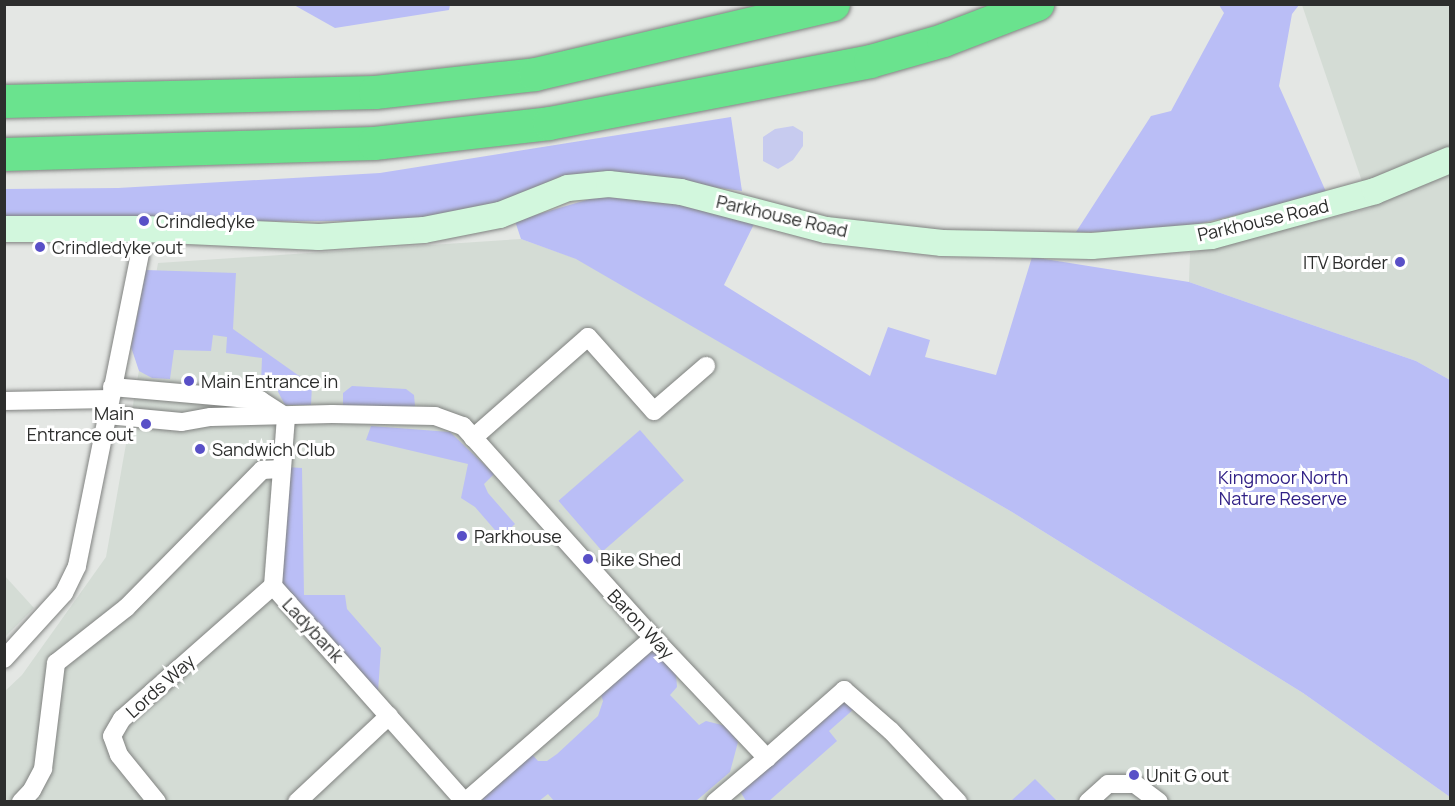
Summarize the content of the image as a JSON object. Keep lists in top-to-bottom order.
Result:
{
  "streets": {
    "street": [
      "Parkhouse Road",
      "Baron Way",
      "Ladybank",
      "Lords Way"
    ]
  },
  "crossings": [
    ["Baron Way", "Ladybank"],
    ["Ladybank", "Lords Way"]
  ],
  "parks": ["Kingmoor North Nature Reserve"],
  "places": [
    "Crindledyke",
    "Crindledyke out",
    "ITV Border",
    "Main Entrance in",
    "Main Entrance out",
    "Sandwich Club",
    "Parkhouse",
    "Bike Shed",
    "Unit G out"
  ]
}
